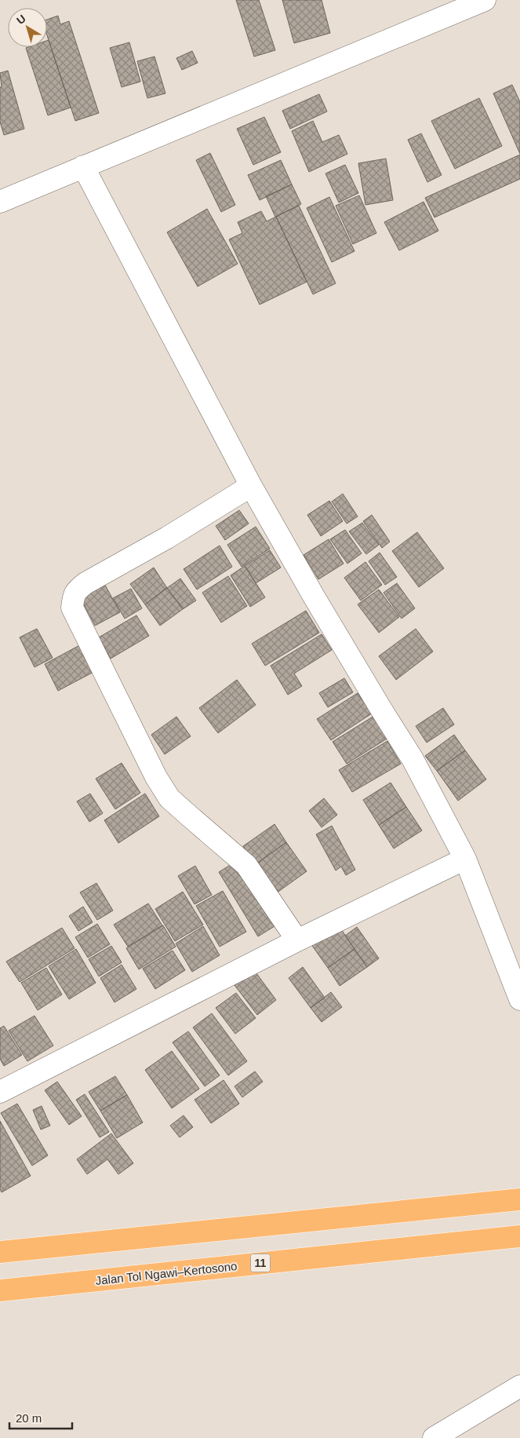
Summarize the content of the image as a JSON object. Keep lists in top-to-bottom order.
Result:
{
  "streets": {
    "highway": ["11", "Jalan Tol Ngawi–Kertosono"]
  },
  "scale_bar": "20 m",
  "north": "top left"
}
